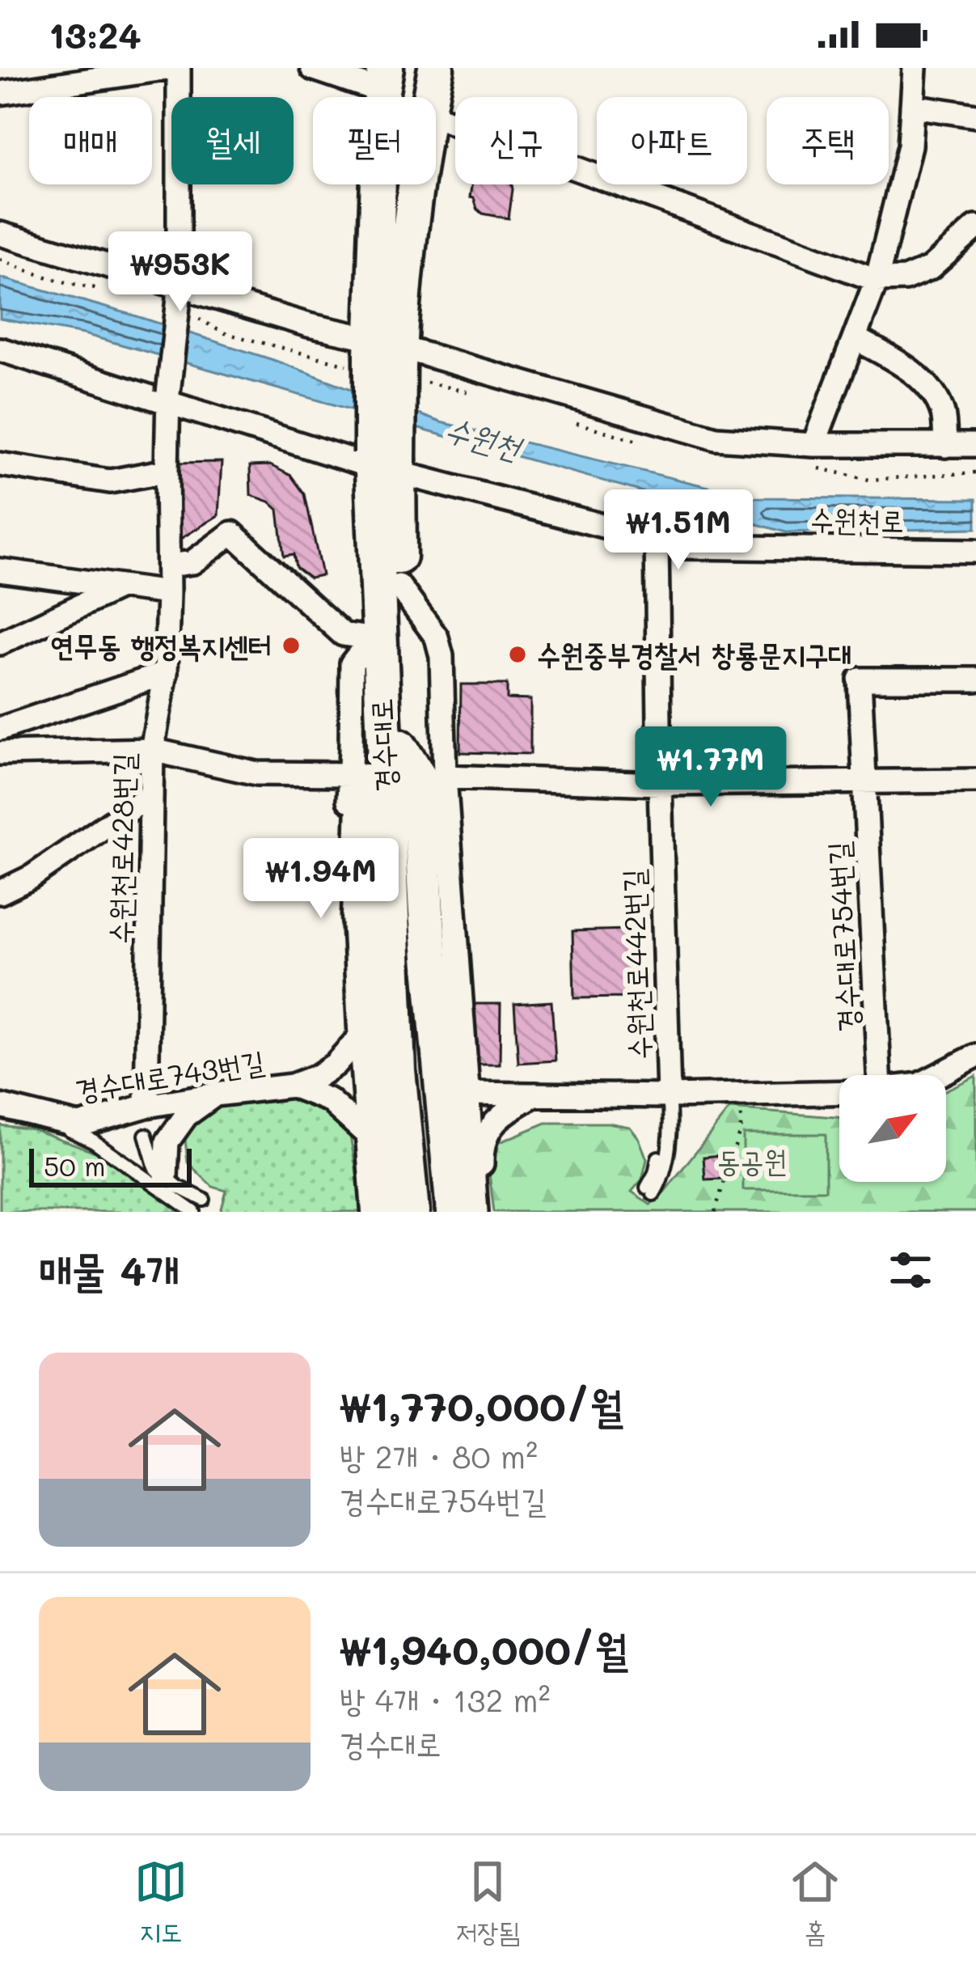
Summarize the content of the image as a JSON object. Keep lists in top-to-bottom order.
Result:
{
  "streets": {
    "main road": ["경수대로"],
    "street": [
      "수원천로",
      "수원천로428번길",
      "경수대로754번길",
      "수원천로442번길",
      "경수대로743번길"
    ]
  },
  "crossings": [
    ["수원천로", "경수대로"],
    ["수원천로", "수원천로428번길"],
    ["수원천로", "수원천로442번길"],
    ["수원천로428번길", "경수대로743번길"]
  ],
  "water": ["수원천"],
  "parks": ["동공원"],
  "places": ["연무동 행정복지센터", "수원중부경찰서 창룡문지구대"],
  "scale_bar": "50 m",
  "north": "top right",
  "page": {
    "status": "13:24",
    "chip": [
      "매매",
      "월세",
      "필터",
      "신규",
      "아파트",
      "주택"
    ],
    "price": [
      "₩953K",
      "₩1.51M",
      "₩1.77M",
      "₩1.94M"
    ],
    "scale": "50 m",
    "heading": "매물 4개",
    "list": [
      {
        "name": "₩1,770,000/월",
        "note": "방 2개 · 80 m² · 경수대로754번길"
      },
      {
        "name": "₩1,940,000/월",
        "note": "방 4개 · 132 m² · 경수대로"
      }
    ],
    "tabs": ["지도", "저장됨", "홈"]
  }
}
